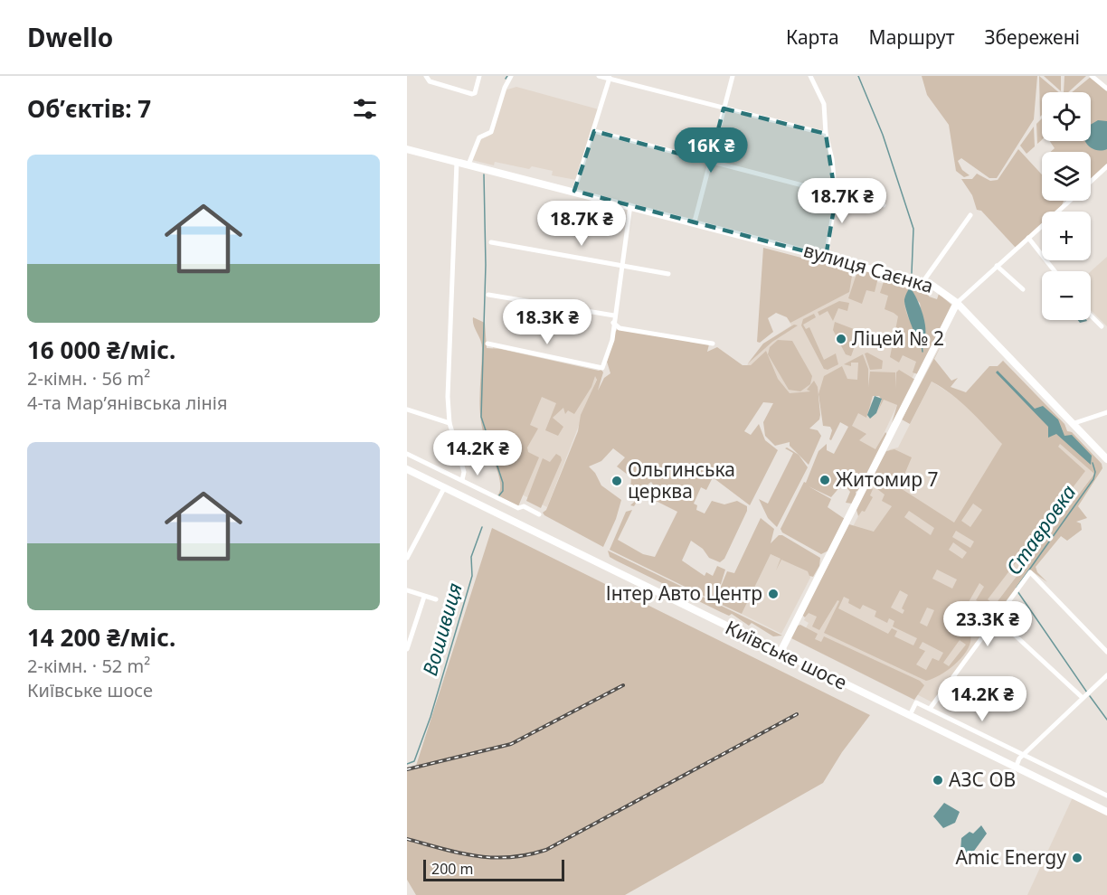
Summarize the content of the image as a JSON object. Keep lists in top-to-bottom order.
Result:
{
  "streets": {
    "main road": ["Київське шосе"],
    "street": ["вулиця Саєнка"]
  },
  "water": ["Ставровка", "Вошивиця"],
  "places": [
    "Ліцей № 2",
    "Житомир 7",
    "Ольгинська церква",
    "Інтер Авто Центр",
    "АЗС ОВ",
    "Amic Energy"
  ],
  "scale_bar": "200 m",
  "page": {
    "header": "Dwello",
    "nav": ["Карта", "Маршрут", "Збережені"],
    "heading": "Об’єктів: 7",
    "map_buttons": ["+", "−"],
    "price": [
      "16K ₴",
      "18.7K ₴",
      "18.7K ₴",
      "18.3K ₴",
      "14.2K ₴",
      "23.3K ₴",
      "14.2K ₴"
    ],
    "list": [
      {
        "name": "16 000 ₴/міс.",
        "note": "2-кімн. · 56 m² · 4-та Марʼянівська лінія"
      },
      {
        "name": "14 200 ₴/міс.",
        "note": "2-кімн. · 52 m² · Київське шосе"
      }
    ],
    "scale": "200 m"
  }
}
